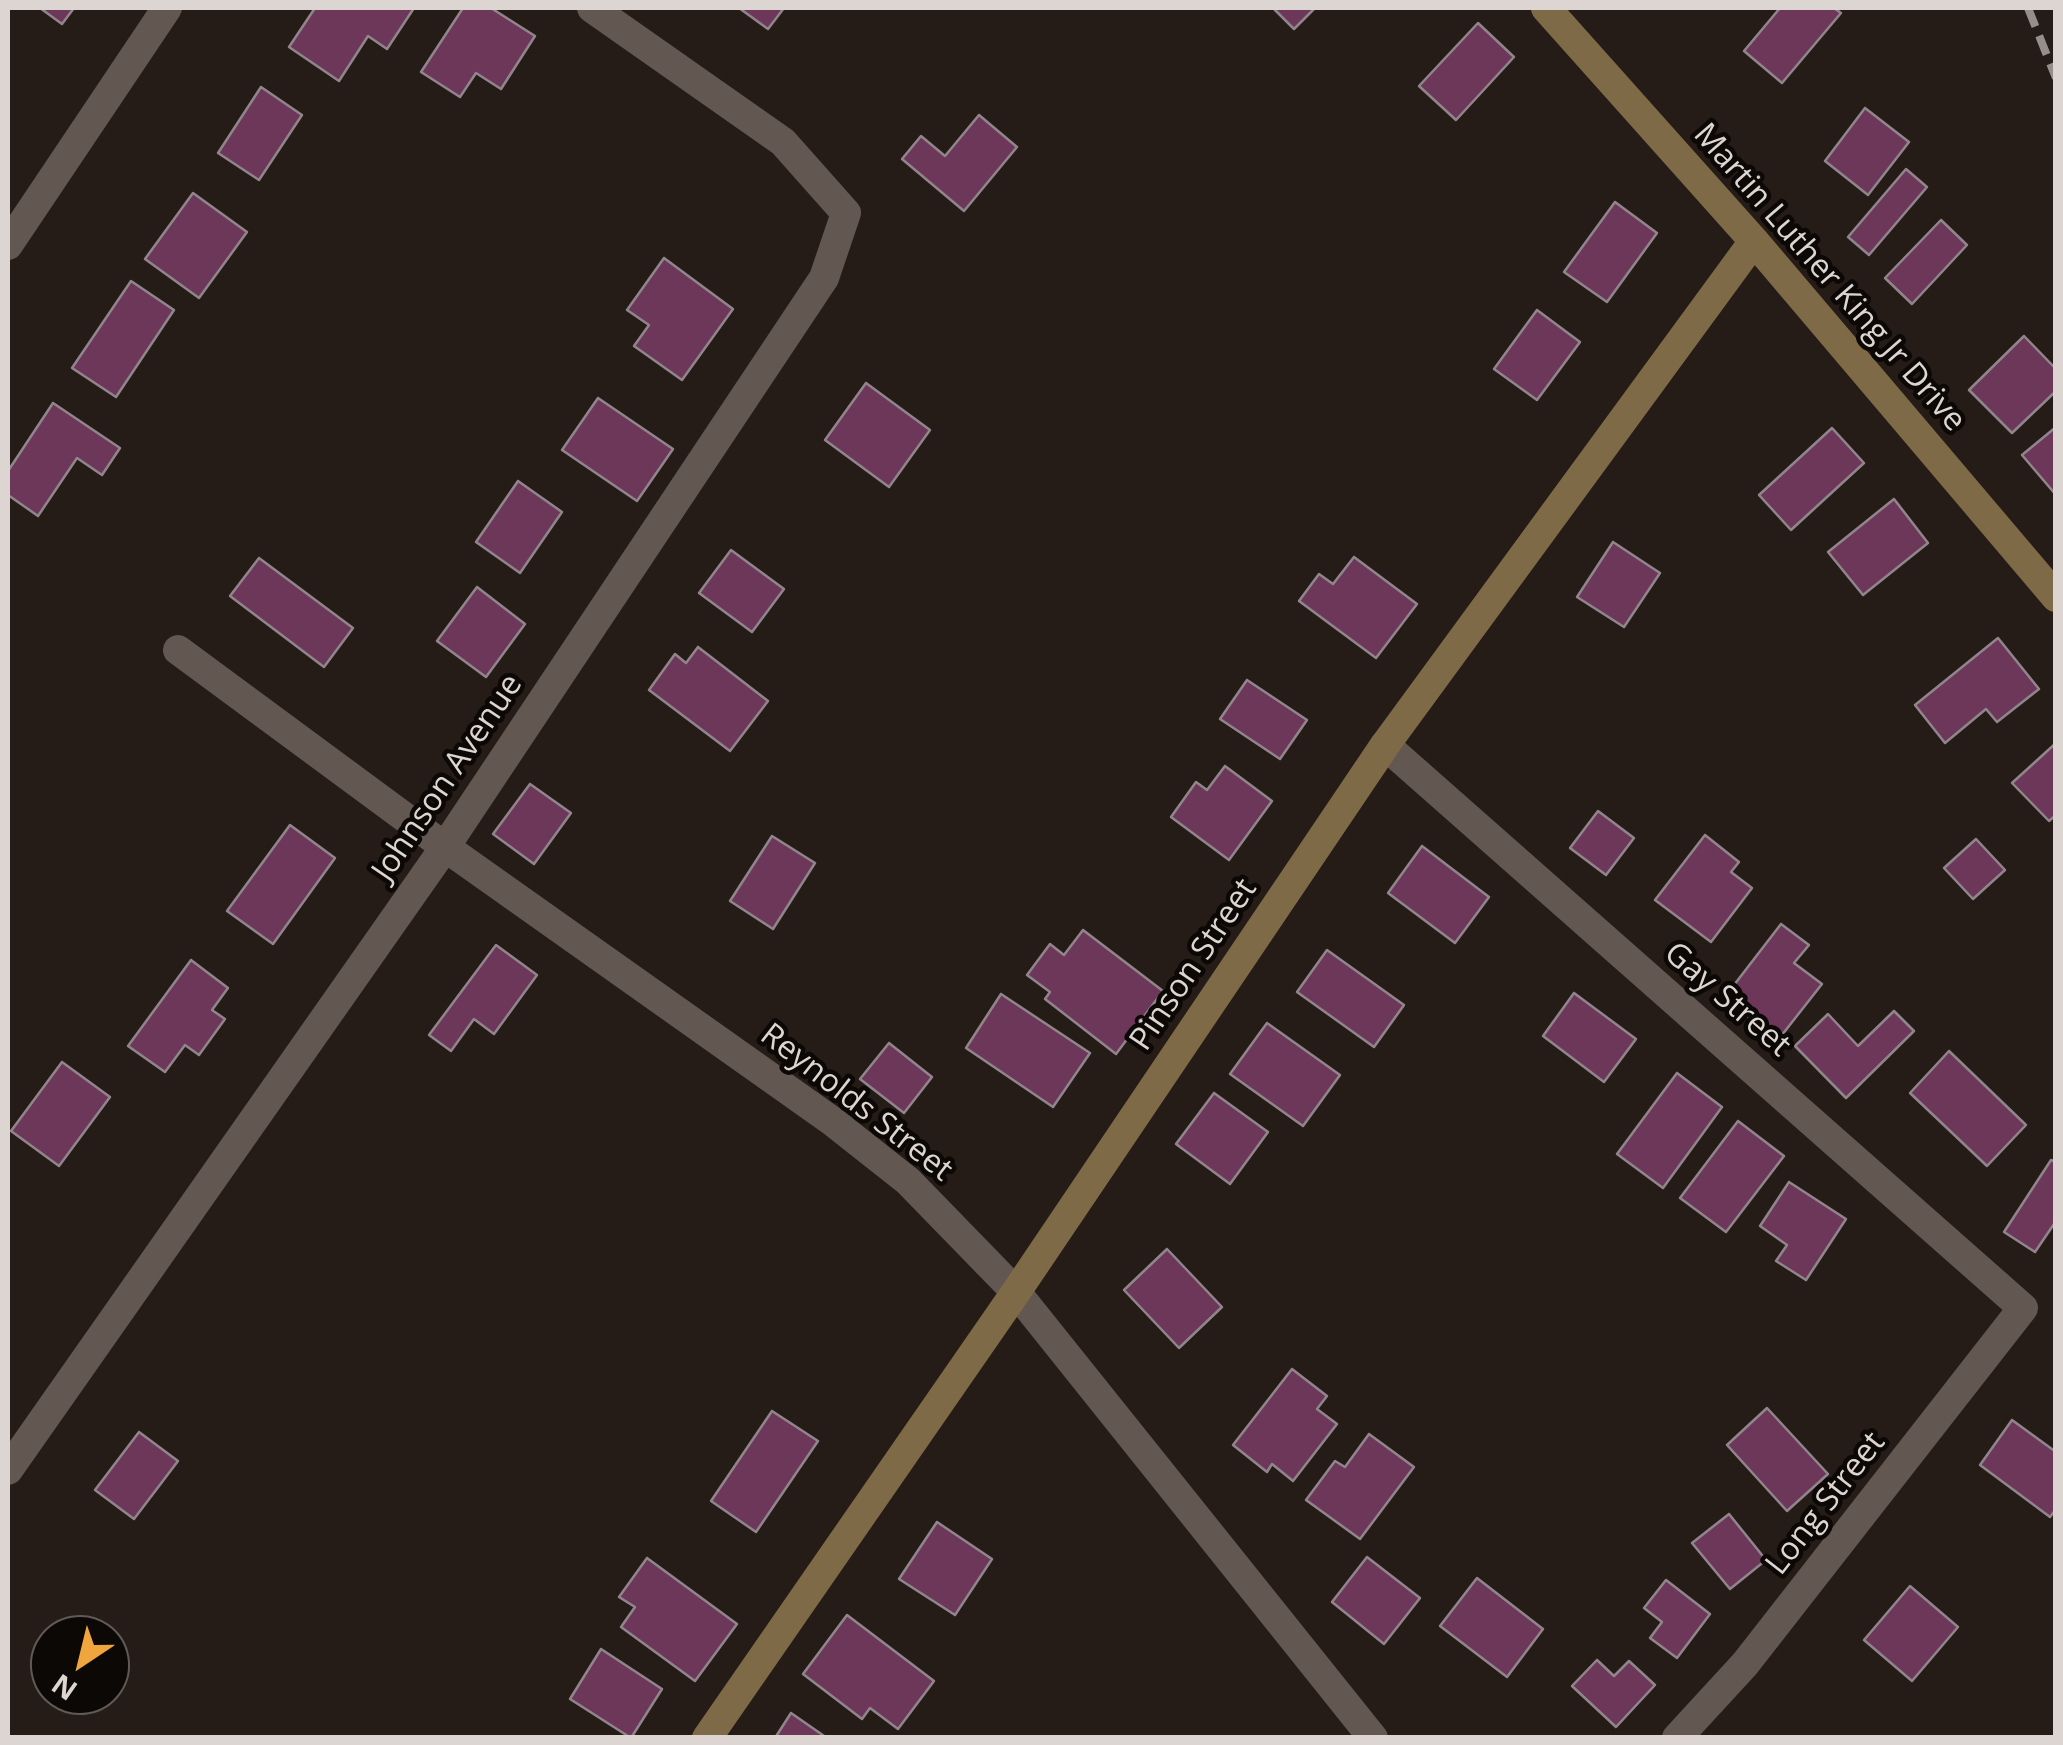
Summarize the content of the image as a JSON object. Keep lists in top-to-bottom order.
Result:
{
  "streets": {
    "street": [
      "Martin Luther King Jr Drive",
      "Johnson Avenue",
      "Pinson Street",
      "Gay Street",
      "Reynolds Street",
      "Long Street"
    ]
  },
  "crossings": [
    ["Martin Luther King Jr Drive", "Pinson Street"],
    ["Johnson Avenue", "Reynolds Street"],
    ["Pinson Street", "Gay Street"],
    ["Pinson Street", "Reynolds Street"],
    ["Gay Street", "Long Street"]
  ],
  "north": "bottom left"
}
